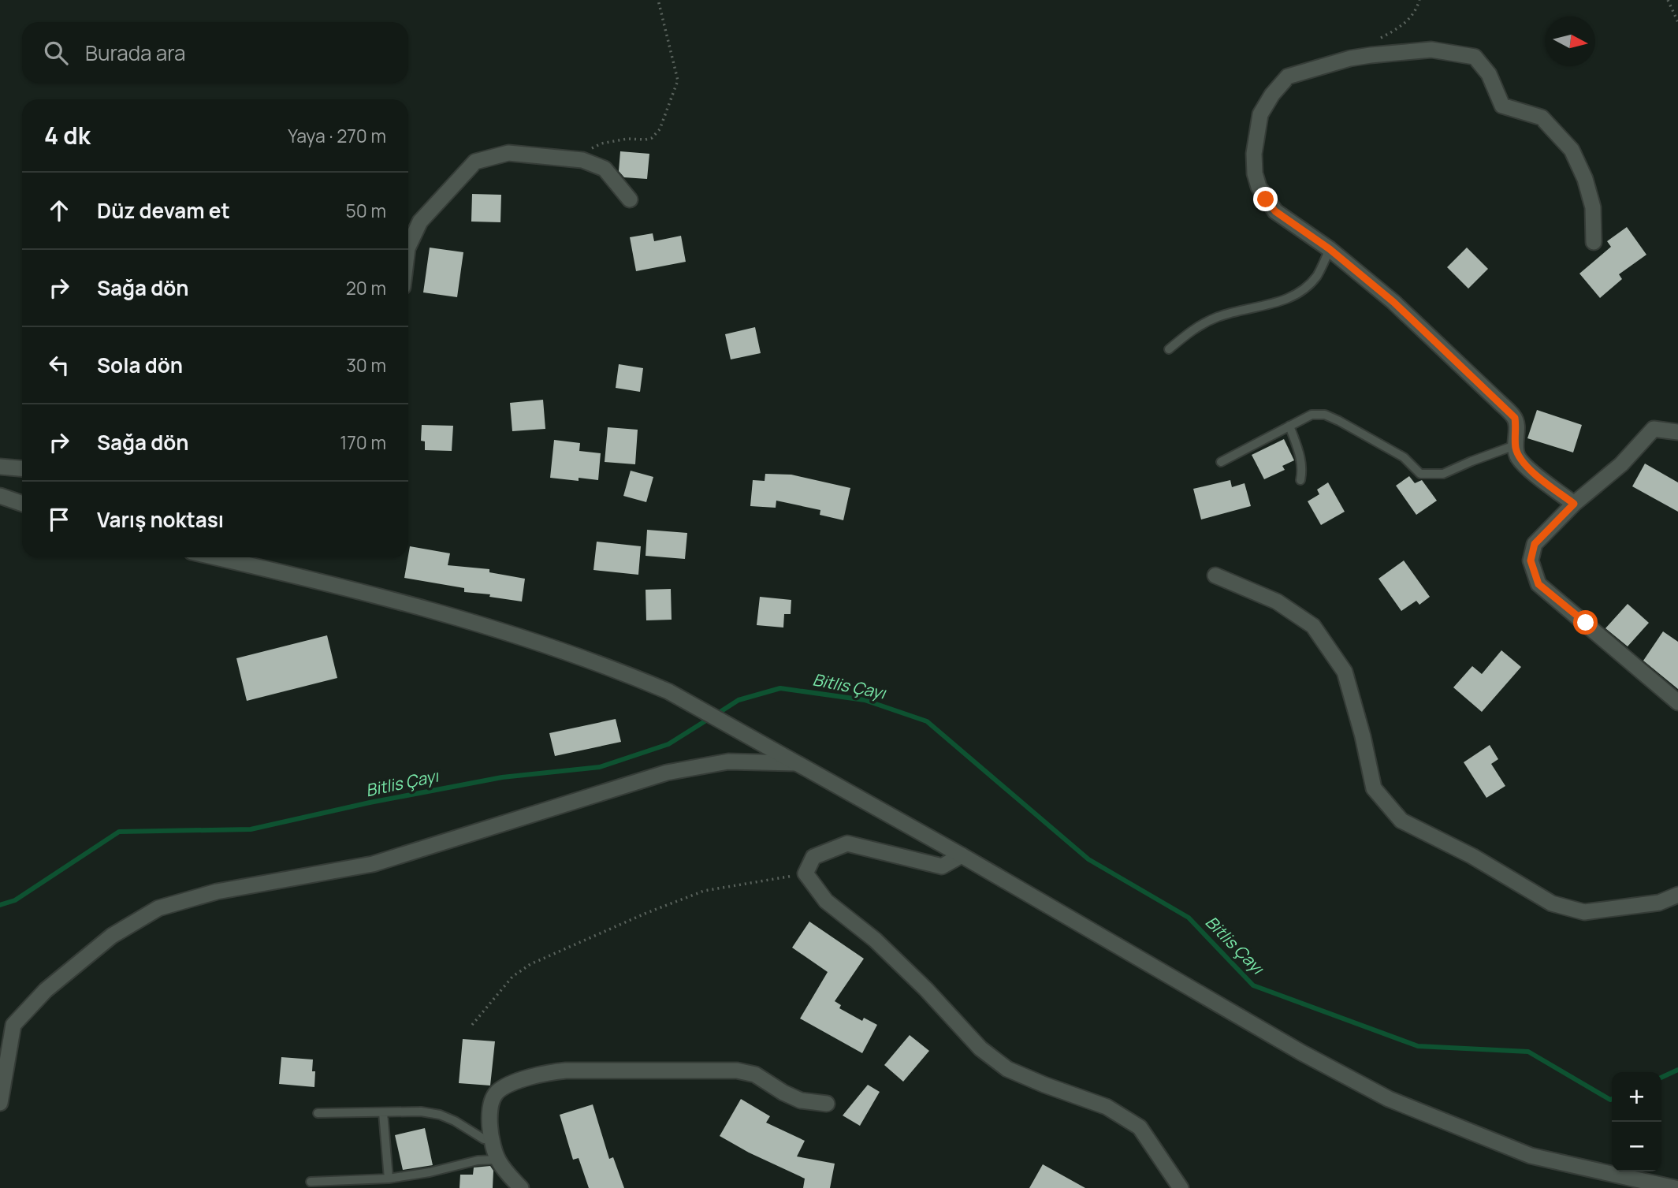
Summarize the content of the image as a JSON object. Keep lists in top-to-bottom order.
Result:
{
  "water": ["Bitlis Çayı"],
  "north": "right",
  "page": {
    "search": "Burada ara",
    "heading": ["4 dk", "Yaya · 270 m"],
    "list": [
      ["Düz devam et", "50 m"],
      ["Sağa dön", "20 m"],
      ["Sola dön", "30 m"],
      ["Sağa dön", "170 m"],
      "Varış noktası"
    ],
    "map_buttons": ["+", "−"]
  }
}
